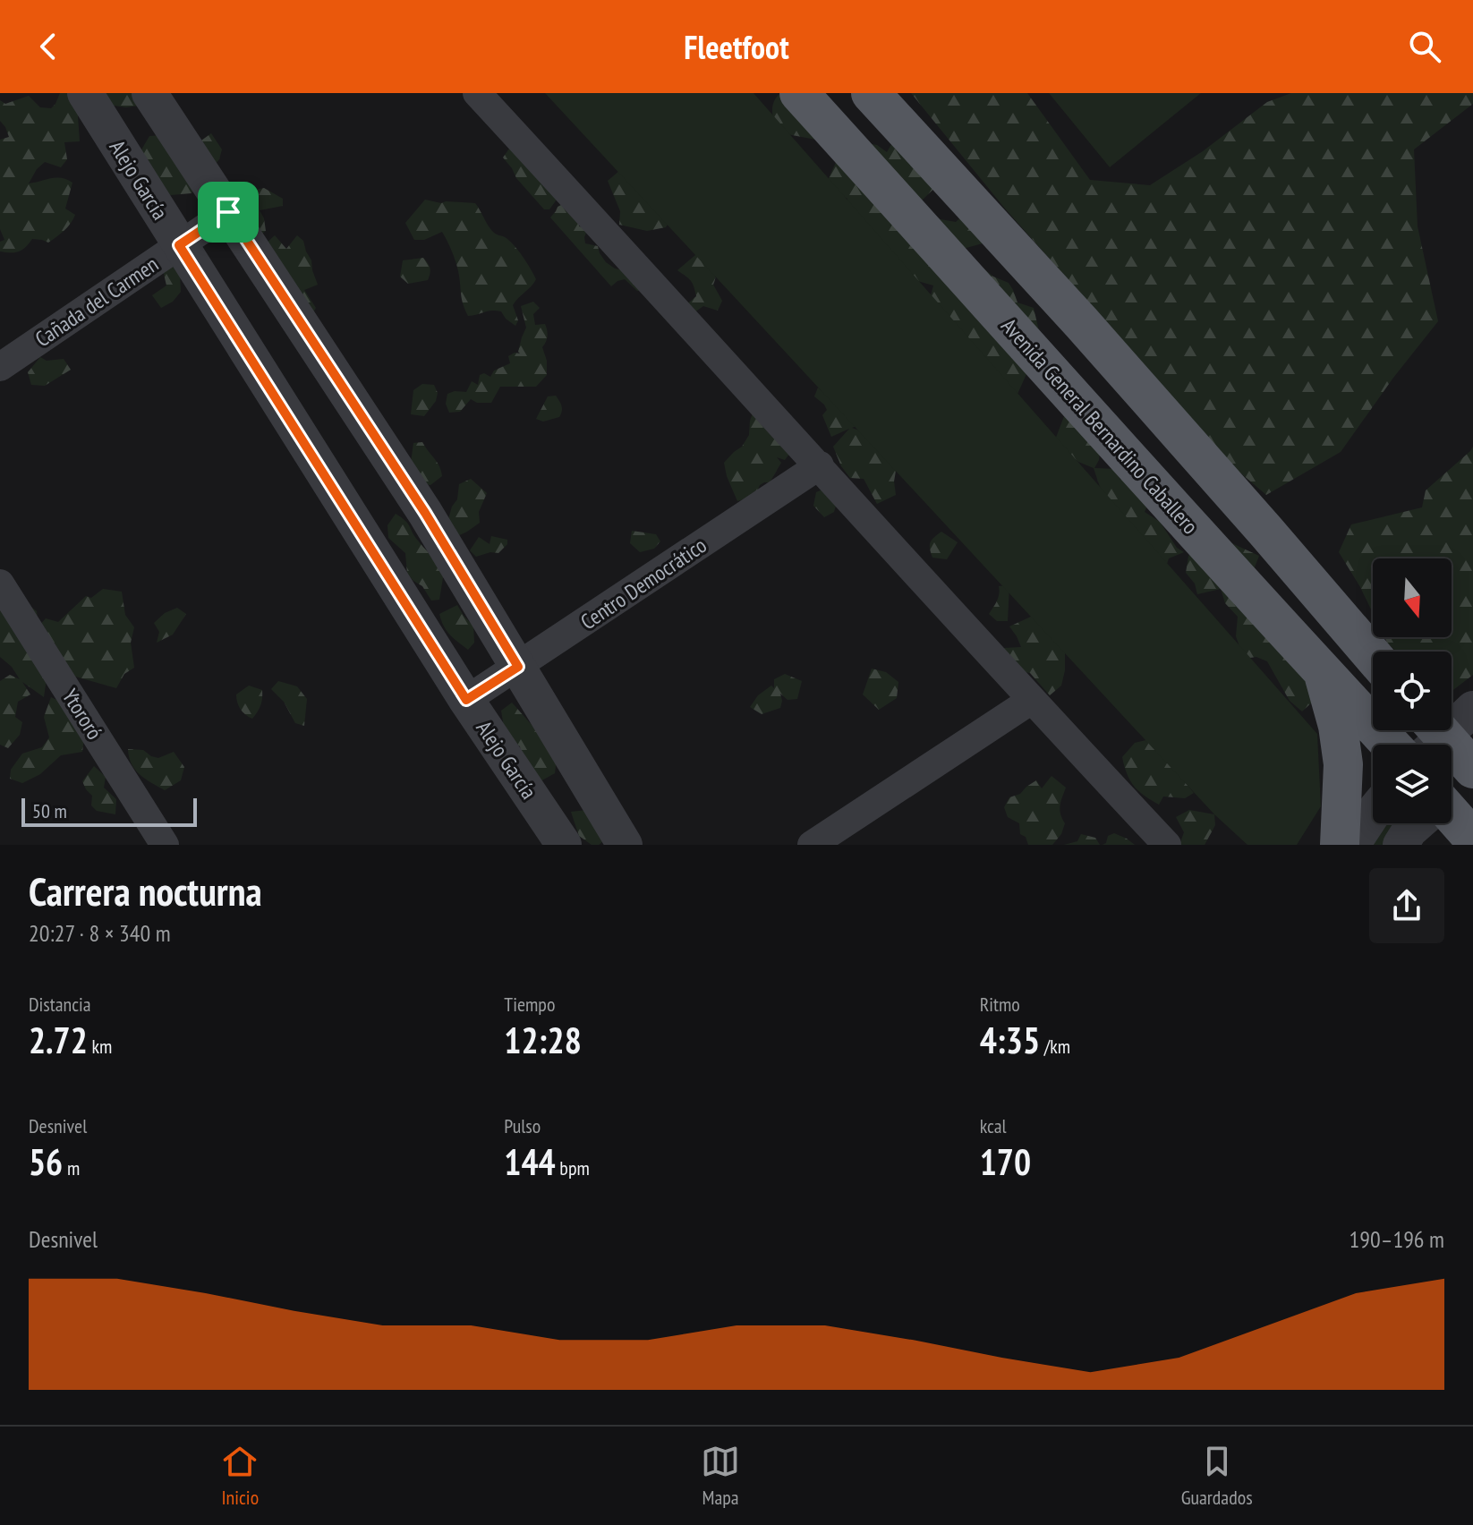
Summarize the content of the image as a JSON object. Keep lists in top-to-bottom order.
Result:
{
  "streets": {
    "main road": ["Avenida General Bernardino Caballero"],
    "street": [
      "Alejo García",
      "Cañada del Carmen",
      "Centro Democrático",
      "Ytororó"
    ]
  },
  "crossings": [
    ["Alejo García", "Cañada del Carmen"],
    ["Alejo García", "Centro Democrático"]
  ],
  "scale_bar": "50 m",
  "north": "bottom",
  "page": {
    "header": "Fleetfoot",
    "scale": "50 m",
    "heading": ["Carrera nocturna", "20:27 · 8 × 340 m"],
    "stats": [
      ["Distancia", "2.72 km"],
      ["Tiempo", "12:28"],
      ["Ritmo", "4:35 /km"],
      ["Desnivel", "56 m"],
      ["Pulso", "144 bpm"],
      ["kcal", "170"]
    ],
    "chart": ["Desnivel", "190–196 m"],
    "tabs": ["Inicio", "Mapa", "Guardados"]
  }
}
